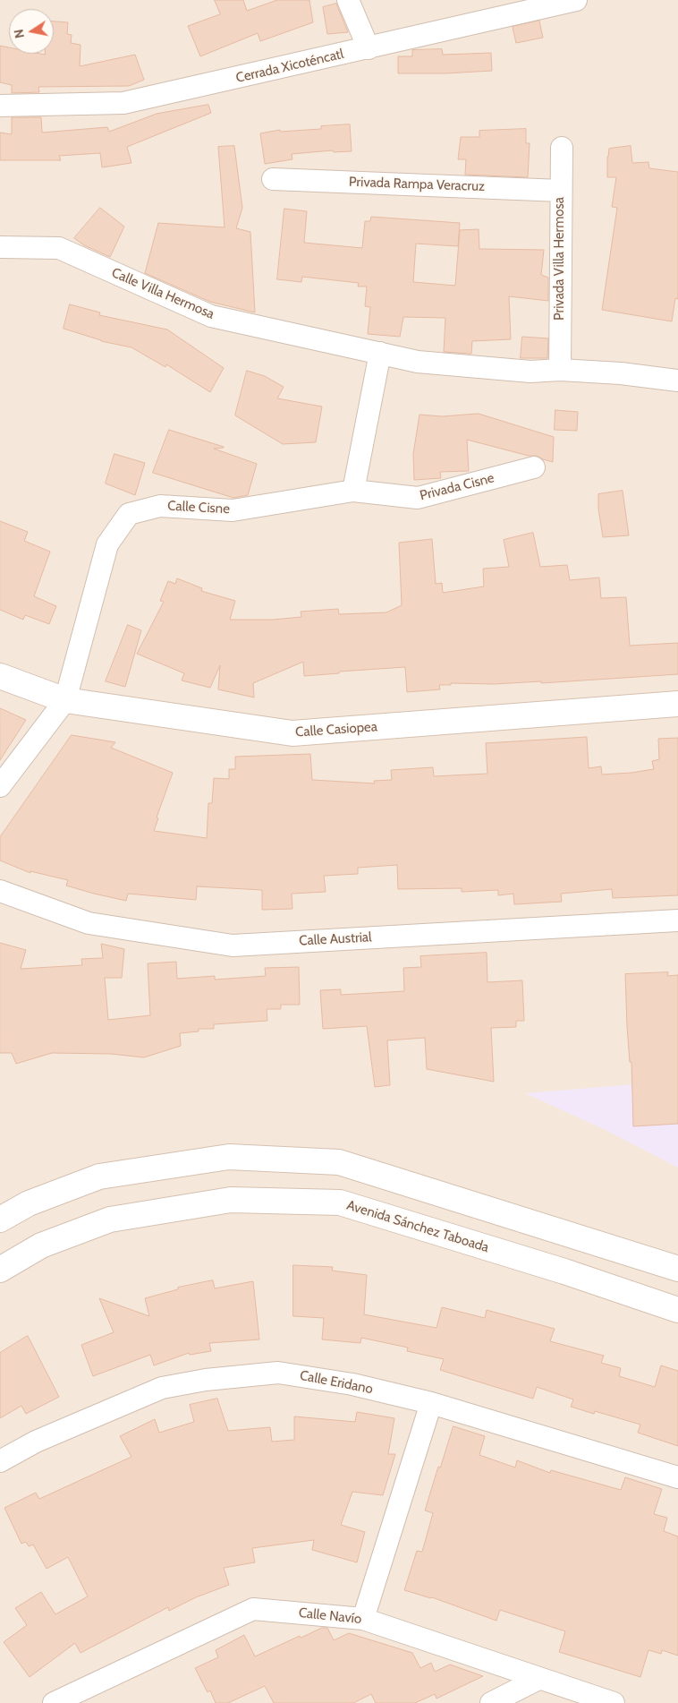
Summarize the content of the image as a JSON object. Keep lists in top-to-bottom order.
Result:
{
  "streets": {
    "main road": ["Calle Casiopea", "Avenida Sánchez Taboada"],
    "street": [
      "Cerrada Xicoténcatl",
      "Privada Rampa Veracruz",
      "Privada Villa Hermosa",
      "Calle Villa Hermosa",
      "Privada Cisne",
      "Calle Cisne",
      "Calle Austrial",
      "Calle Eridano",
      "Calle Navío"
    ]
  },
  "crossings": [
    ["Privada Rampa Veracruz", "Privada Villa Hermosa"],
    ["Privada Villa Hermosa", "Calle Villa Hermosa"],
    ["Privada Cisne", "Calle Cisne"],
    ["Calle Cisne", "Calle Casiopea"]
  ],
  "north": "left"
}
